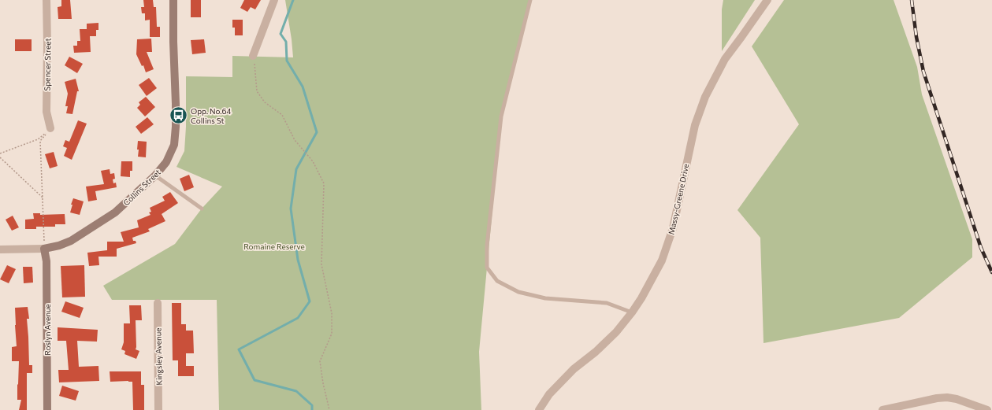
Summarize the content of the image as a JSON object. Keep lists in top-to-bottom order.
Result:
{
  "streets": {
    "street": [
      "Spencer Street",
      "Collins Street",
      "Massy-Greene Drive",
      "Roslyn Avenue",
      "Kingsley Avenue"
    ]
  },
  "crossings": [
    ["Collins Street", "Roslyn Avenue"]
  ],
  "parks": ["Romaine Reserve"],
  "places": {
    "bus stop": ["Opp. No.64 Collins St"]
  }
}
